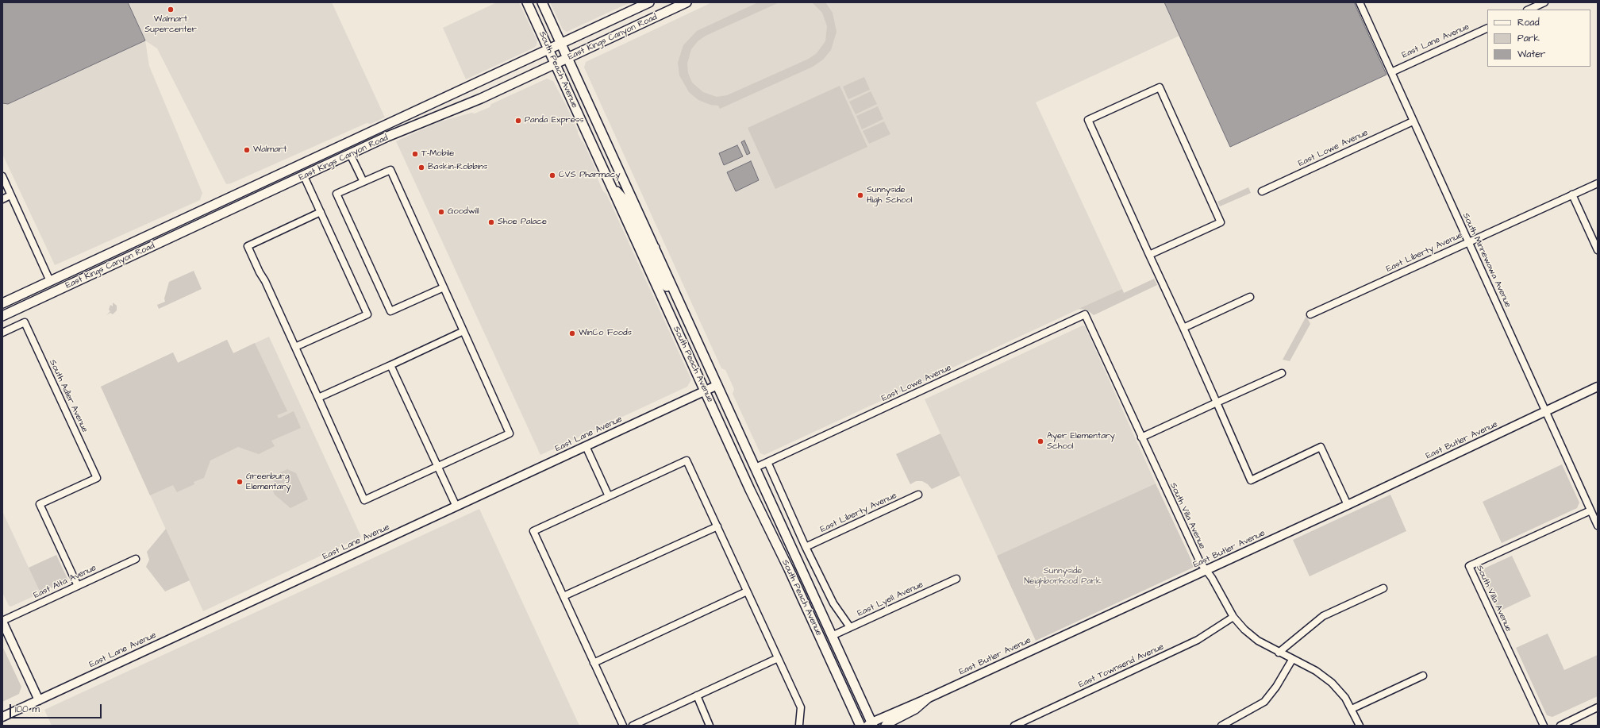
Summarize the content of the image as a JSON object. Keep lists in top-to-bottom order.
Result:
{
  "streets": {
    "main road": ["East Kings Canyon Road", "South Peach Avenue"],
    "street": [
      "East Lane Avenue",
      "East Lowe Avenue",
      "East Liberty Avenue",
      "South Minnewawa Avenue",
      "South Adler Avenue",
      "East Butler Avenue",
      "South Villa Avenue",
      "East Alta Avenue",
      "East Lyell Avenue",
      "East Townsend Avenue"
    ]
  },
  "crossings": [
    ["East Kings Canyon Road", "South Peach Avenue"],
    ["East Lane Avenue", "South Peach Avenue"],
    ["East Lane Avenue", "South Minnewawa Avenue"],
    ["South Peach Avenue", "East Lowe Avenue"],
    ["South Peach Avenue", "East Butler Avenue"],
    ["South Peach Avenue", "East Lyell Avenue"],
    ["East Lowe Avenue", "South Minnewawa Avenue"],
    ["East Lowe Avenue", "South Villa Avenue"],
    ["East Liberty Avenue", "South Minnewawa Avenue"],
    ["South Minnewawa Avenue", "East Butler Avenue"],
    ["South Minnewawa Avenue", "South Villa Avenue"],
    ["South Adler Avenue", "East Alta Avenue"],
    ["East Butler Avenue", "South Villa Avenue"],
    ["South Villa Avenue", "East Townsend Avenue"]
  ],
  "parks": ["Sunnyside Neighborhood Park"],
  "places": [
    "Walmart Supercenter",
    "Panda Express",
    "Walmart",
    "T-Mobile",
    "Baskin-Robbins",
    "CVS Pharmacy",
    "Sunnyside High School",
    "Goodwill",
    "Shoe Palace",
    "WinCo Foods",
    "Ayer Elementary School",
    "Greenburg Elementary"
  ],
  "legend": ["Road", "Park", "Water"],
  "scale_bar": "100 m"
}
